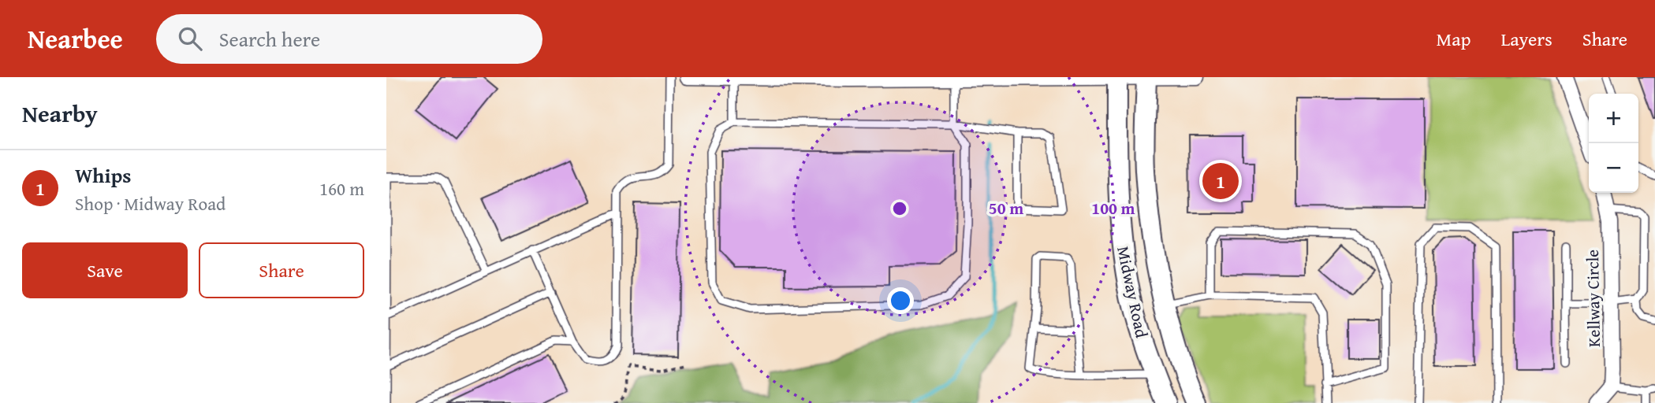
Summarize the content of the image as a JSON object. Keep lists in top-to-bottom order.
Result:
{
  "streets": {
    "main road": ["Midway Road"],
    "street": ["Kellway Circle"]
  },
  "page": {
    "header": "Nearbee",
    "search": "Search here",
    "nav": ["Map", "Layers", "Share"],
    "heading": "Nearby",
    "map_buttons": ["+", "−"],
    "list": [
      {
        "mark": "1",
        "name": "Whips",
        "note": "Shop · Midway Road",
        "value": "160 m"
      }
    ],
    "pins": "1",
    "buttons": ["Save", "Share"]
  },
  "rings": ["50 m", "100 m"]
}
